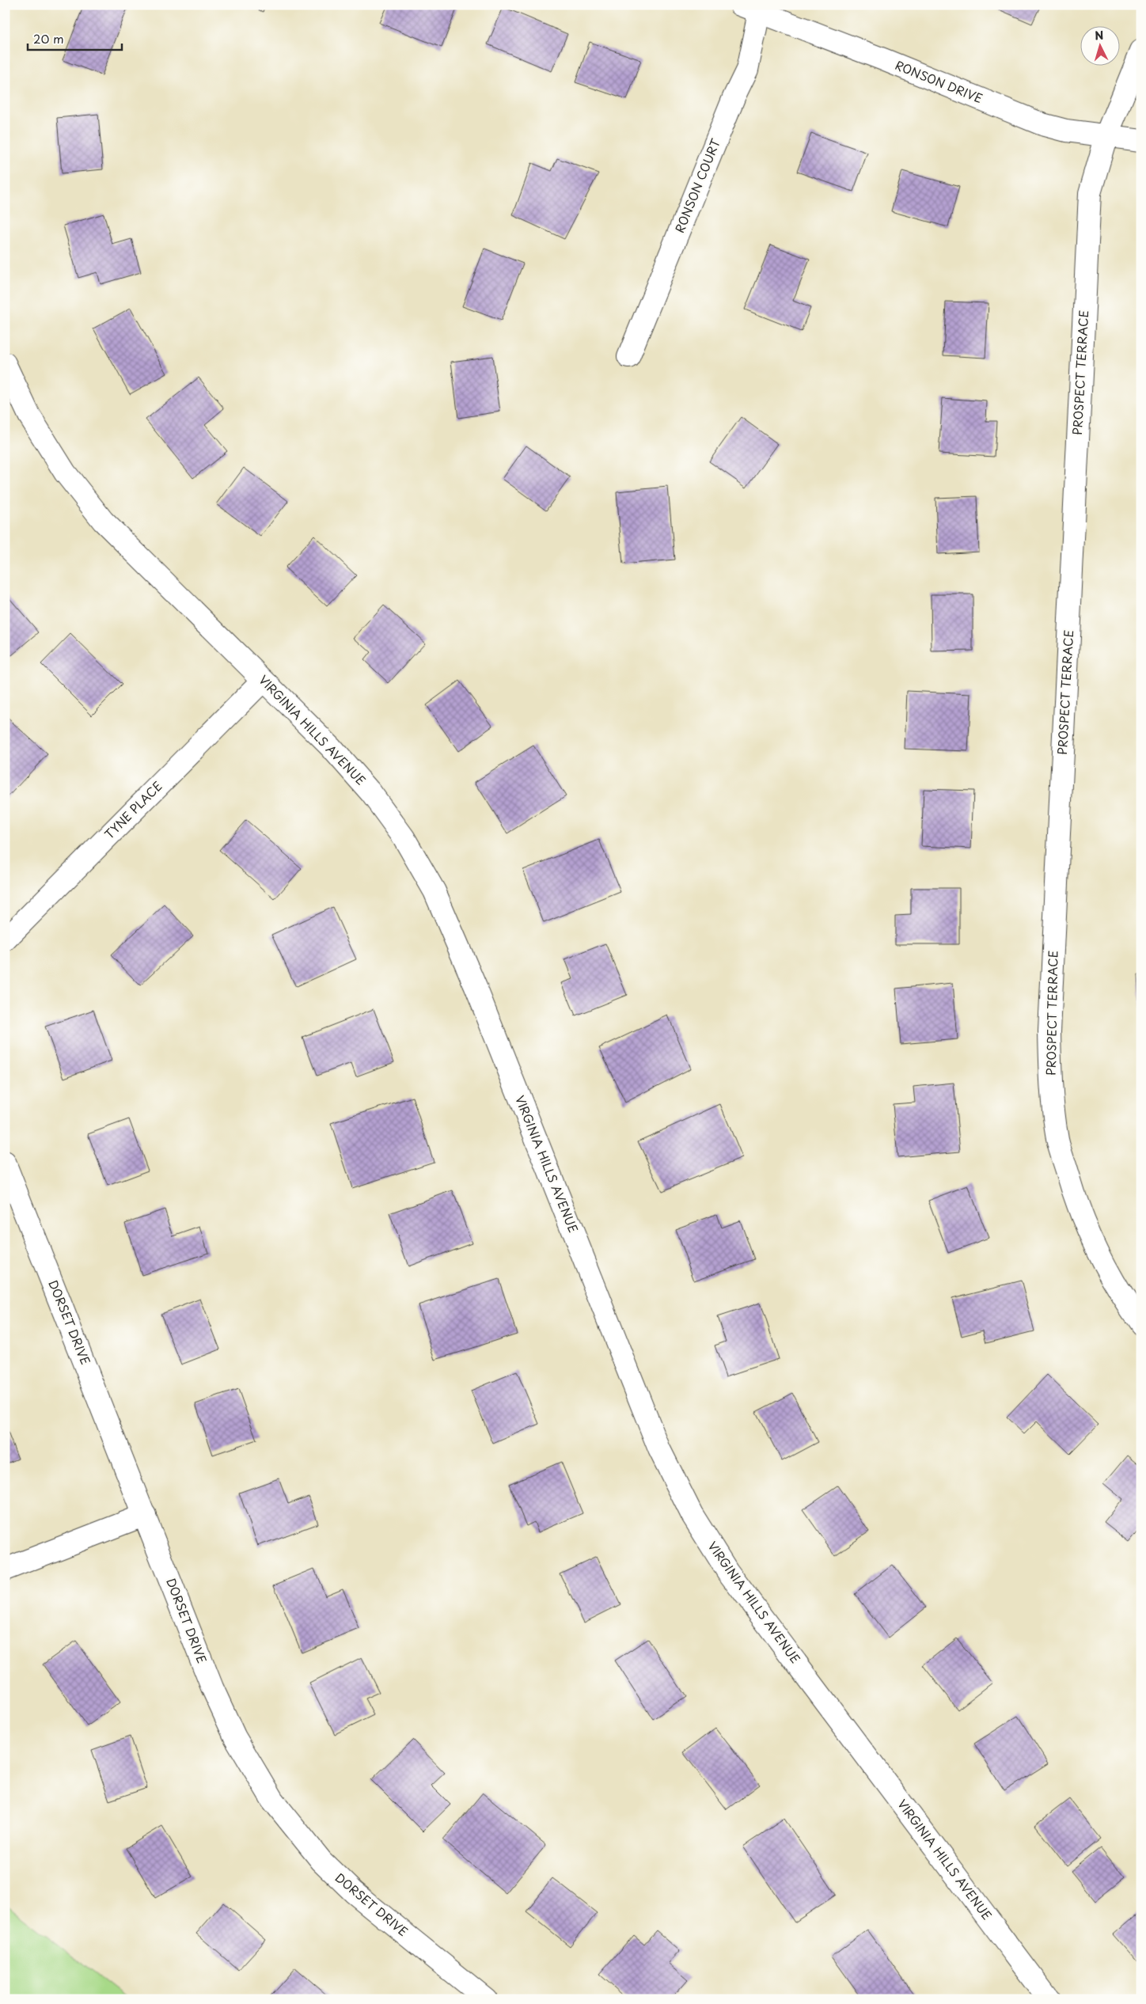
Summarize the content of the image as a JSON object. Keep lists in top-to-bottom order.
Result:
{
  "streets": {
    "street": [
      "RONSON DRIVE",
      "RONSON COURT",
      "PROSPECT TERRACE",
      "VIRGINIA HILLS AVENUE",
      "TYNE PLACE",
      "DORSET DRIVE"
    ]
  },
  "crossings": [
    ["RONSON DRIVE", "RONSON COURT"],
    ["RONSON DRIVE", "PROSPECT TERRACE"],
    ["VIRGINIA HILLS AVENUE", "TYNE PLACE"]
  ],
  "scale_bar": "20 m",
  "north": "top"
}
